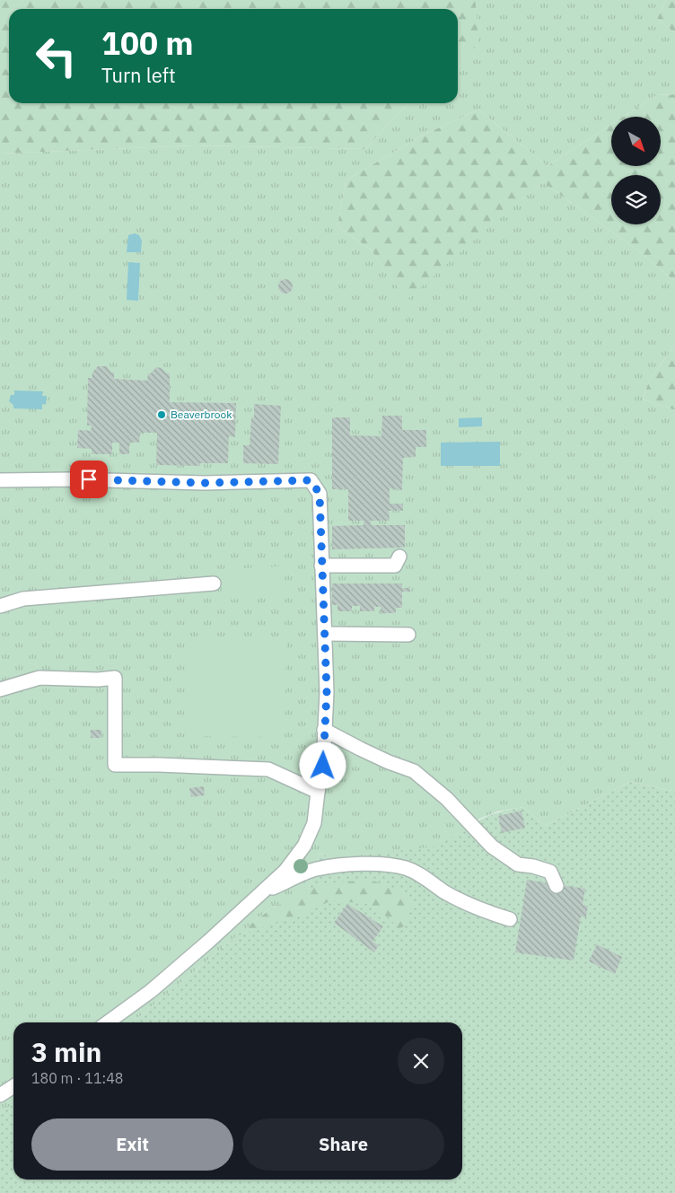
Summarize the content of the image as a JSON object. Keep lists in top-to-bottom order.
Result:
{
  "places": ["Beaverbrook"],
  "north": "bottom right",
  "page": {
    "turn": ["100 m", "Turn left"],
    "heading": ["3 min", "180 m · 11:48"],
    "buttons": ["Exit", "Share"]
  }
}
